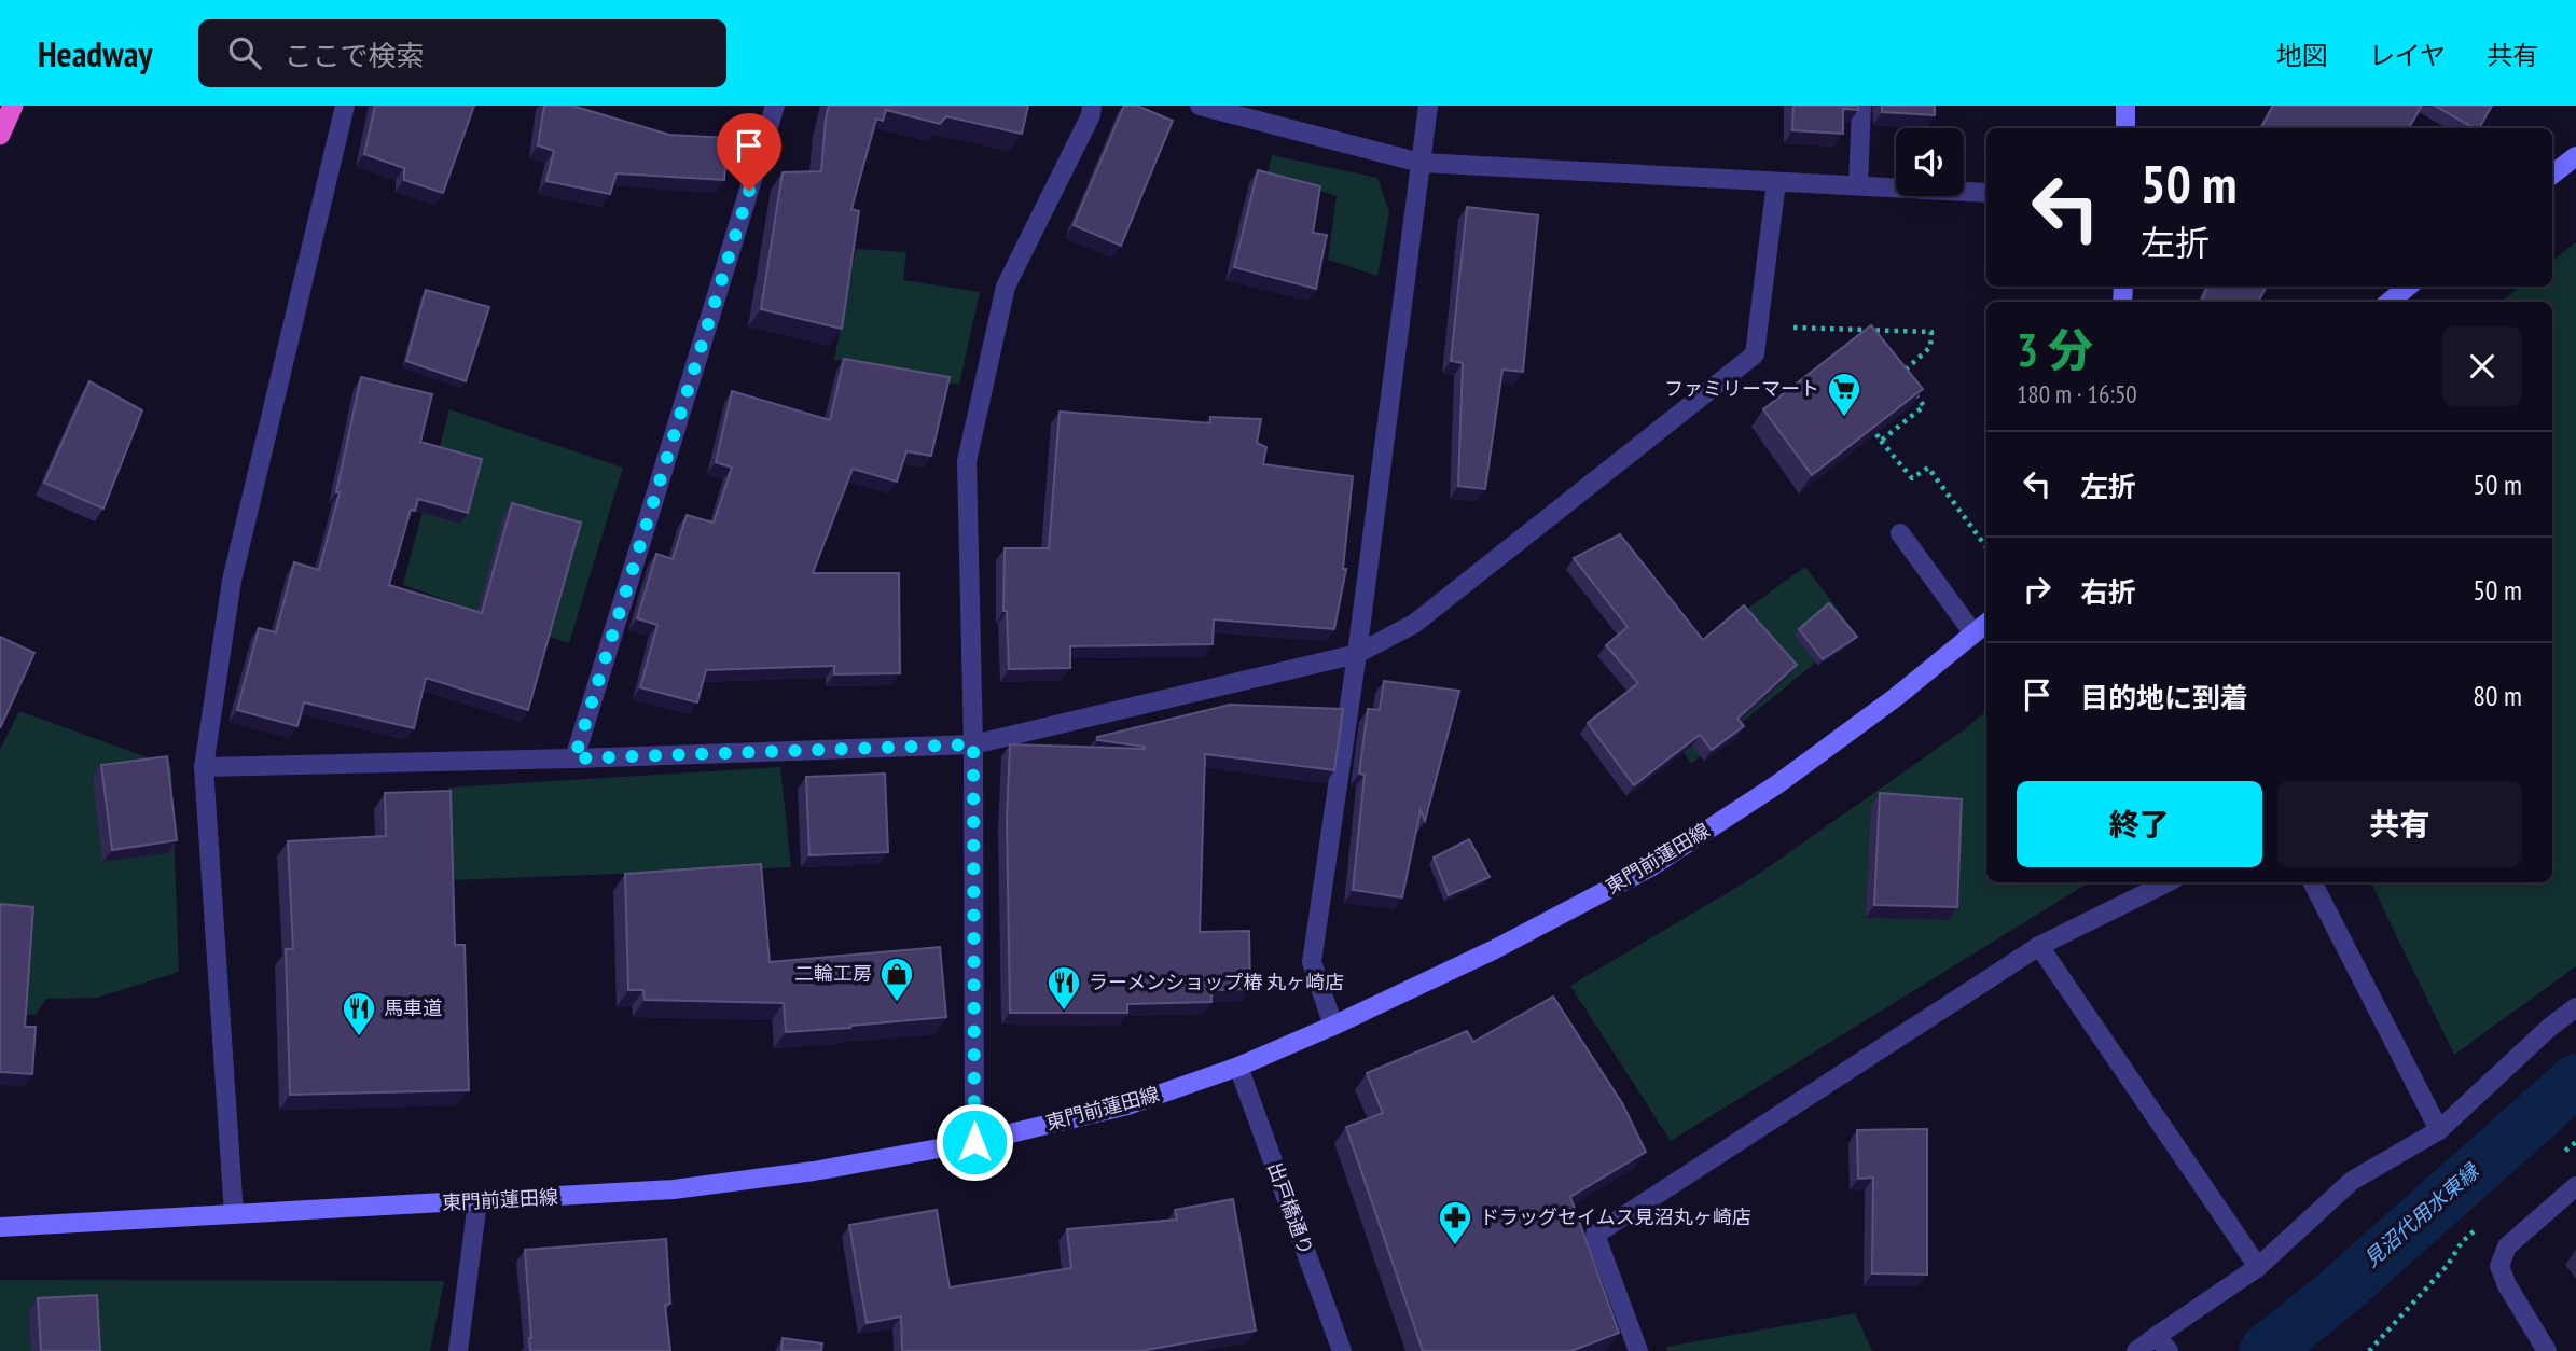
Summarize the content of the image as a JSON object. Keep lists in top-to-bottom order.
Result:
{
  "streets": {
    "main road": ["東門前蓮田線"],
    "street": ["出戸橋通り"]
  },
  "crossings": [
    ["東門前蓮田線", "出戸橋通り"]
  ],
  "water": ["見沼代用水東縁"],
  "places": {
    "supermarket": ["ファミリーマート"],
    "shop": ["二輪工房"],
    "restaurant": ["ラーメンショップ椿 丸ヶ崎店", "馬車道"],
    "pharmacy": ["ドラッグセイムス見沼丸ヶ崎店"]
  },
  "page": {
    "header": "Headway",
    "search": "ここで検索",
    "nav": ["地図", "レイヤ", "共有"],
    "turn": ["50 m", "左折"],
    "heading": ["3 分", "180 m · 16:50"],
    "list": [
      {
        "name": "左折",
        "value": "50 m"
      },
      {
        "name": "右折",
        "value": "50 m"
      },
      {
        "name": "目的地に到着",
        "value": "80 m"
      }
    ],
    "buttons": ["終了", "共有"]
  }
}
